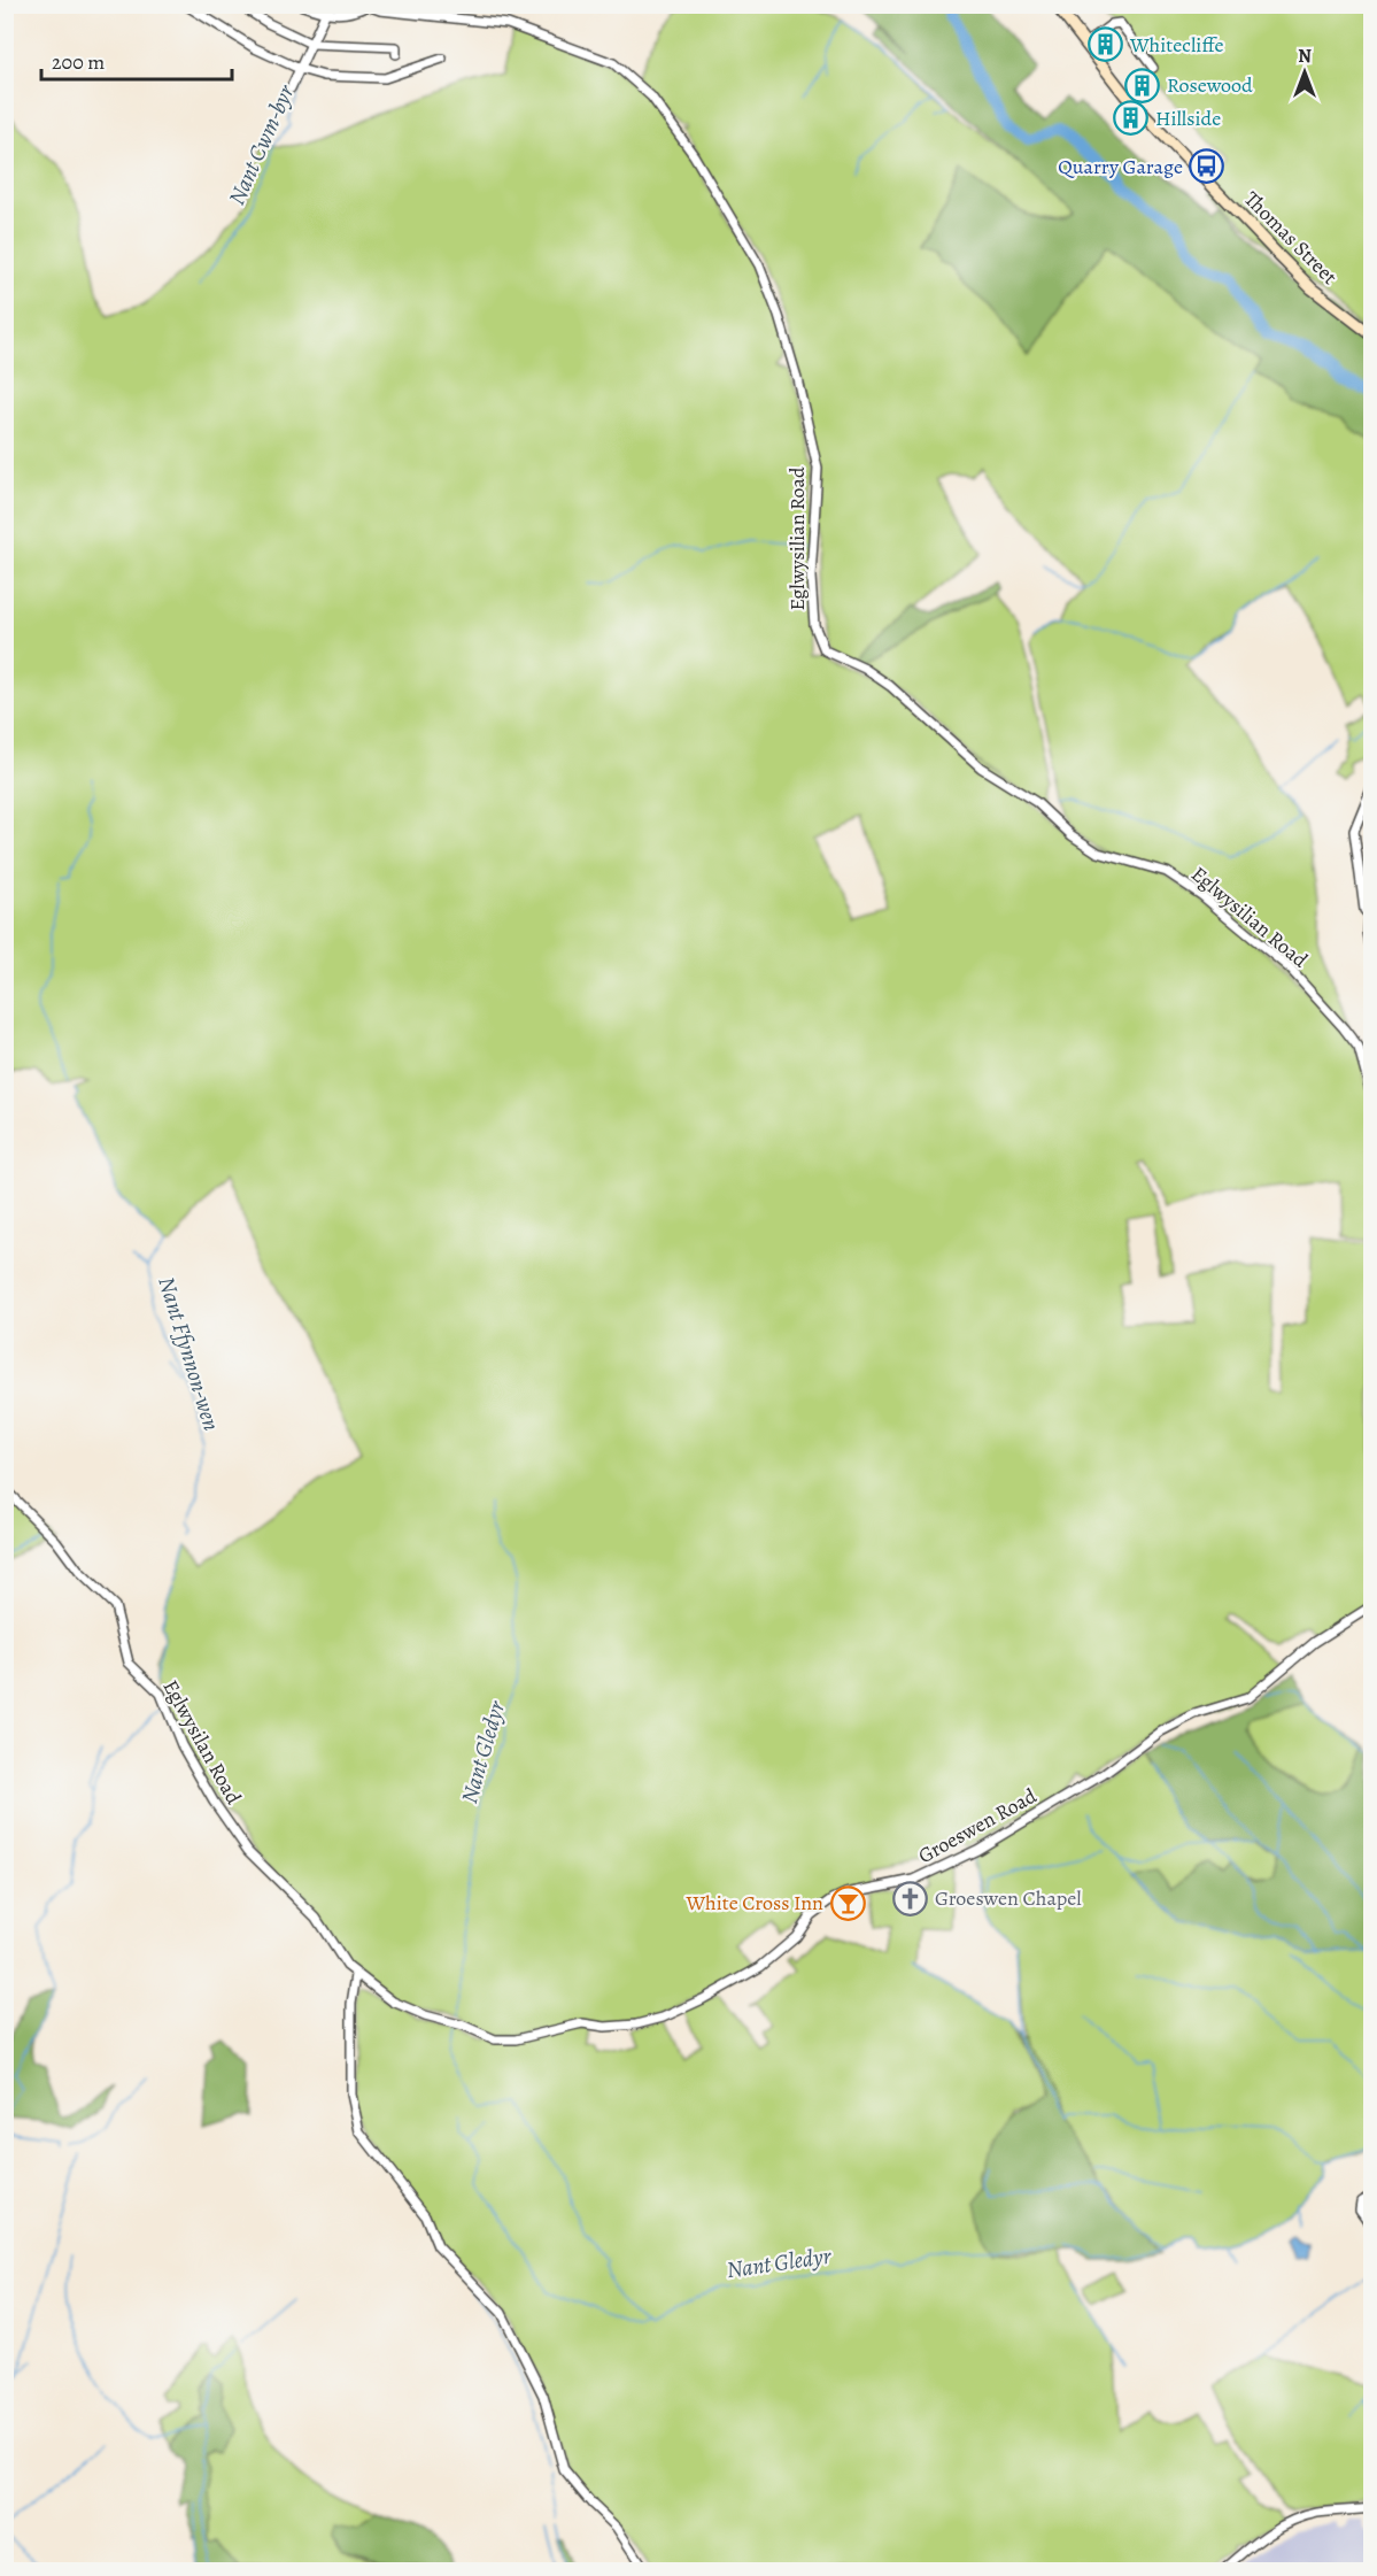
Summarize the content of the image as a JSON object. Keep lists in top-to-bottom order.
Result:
{
  "streets": {
    "main road": ["Thomas Street"],
    "street": ["Eglwysilian Road", "Eglwysilan Road", "Groeswen Road"]
  },
  "crossings": [
    ["Eglwysilan Road", "Groeswen Road"]
  ],
  "water": ["Nant Cwm-byr", "Nant Ffynnon-wen", "Nant Gledyr"],
  "places": {
    "building": ["Whitecliffe", "Rosewood", "Hillside"],
    "bus stop": ["Quarry Garage"],
    "church": ["Groeswen Chapel"],
    "bar": ["White Cross Inn"]
  },
  "scale_bar": "200 m",
  "north": "top"
}
